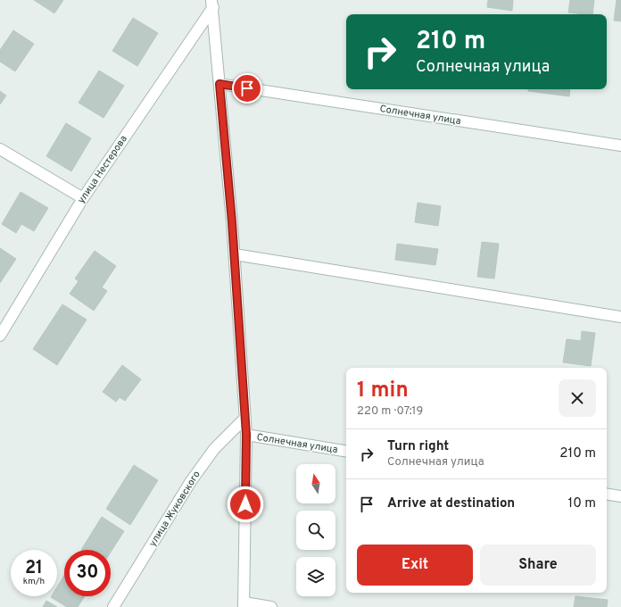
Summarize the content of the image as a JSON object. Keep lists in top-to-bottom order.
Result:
{
  "streets": {
    "street": ["Солнечная улица", "улица Нестерова", "улица Жуковского"]
  },
  "north": "top",
  "page": {
    "turn": ["210 m", "Солнечная улица"],
    "heading": ["1 min", "220 m · 07:19"],
    "list": [
      {
        "name": "Turn right",
        "note": "Солнечная улица",
        "value": "210 m"
      },
      {
        "name": "Arrive at destination",
        "value": "10 m"
      }
    ],
    "buttons": ["Exit", "Share"],
    "speed": "21 km/h",
    "limit": "30"
  }
}
